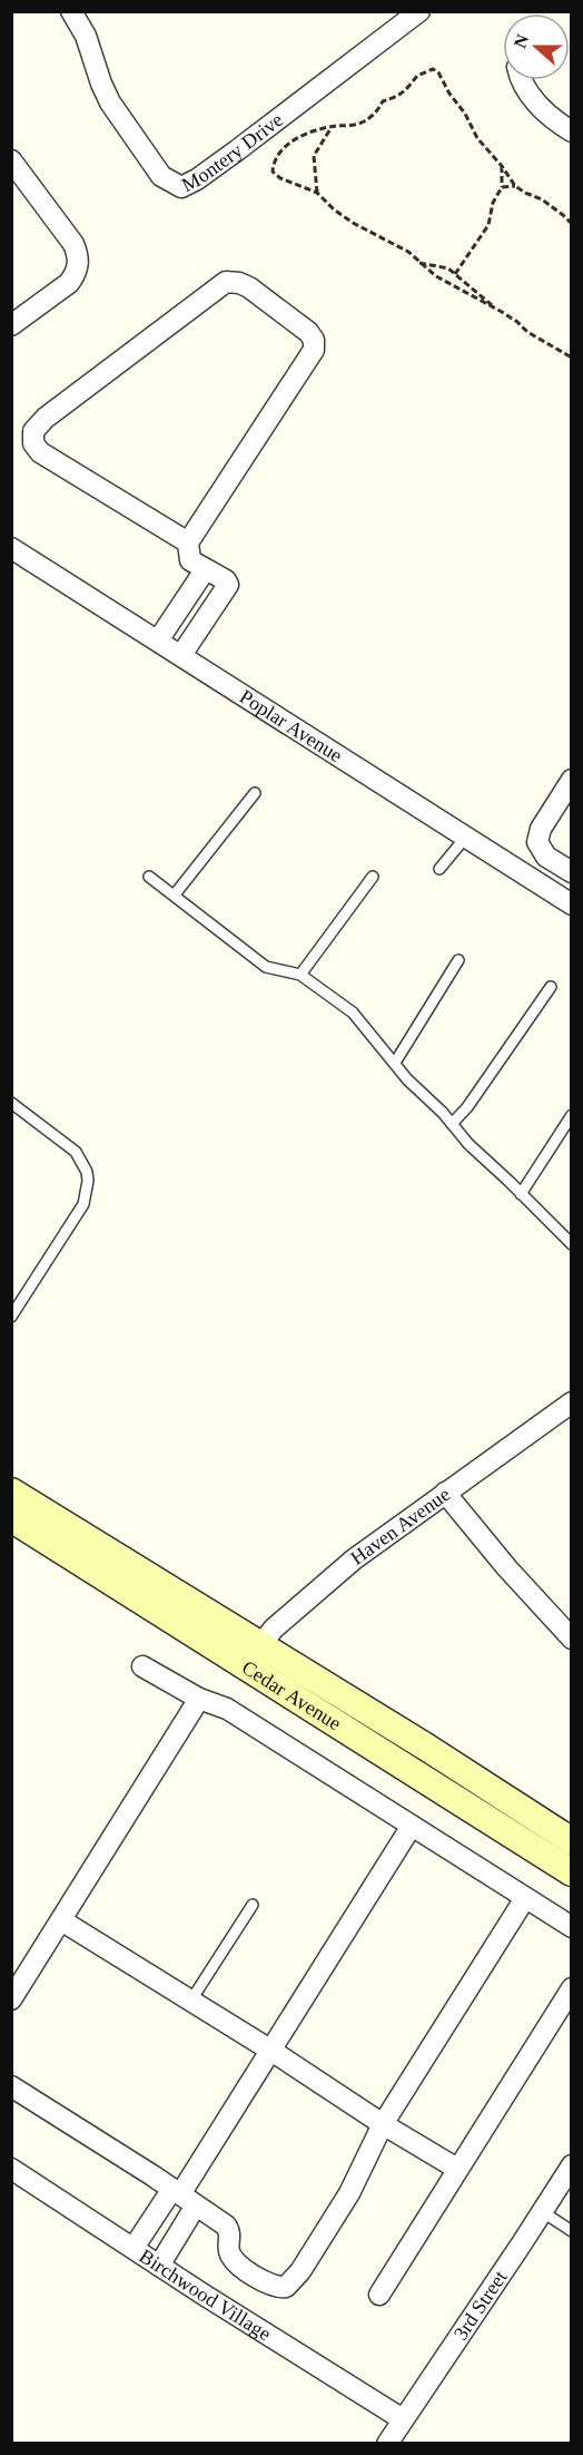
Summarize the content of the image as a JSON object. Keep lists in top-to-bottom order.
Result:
{
  "streets": {
    "main road": ["Cedar Avenue"],
    "street": [
      "Montery Drive",
      "Poplar Avenue",
      "Haven Avenue",
      "Birchwood Village",
      "3rd Street"
    ]
  },
  "crossings": [
    ["Haven Avenue", "Cedar Avenue"],
    ["Birchwood Village", "3rd Street"]
  ],
  "north": "left"
}
